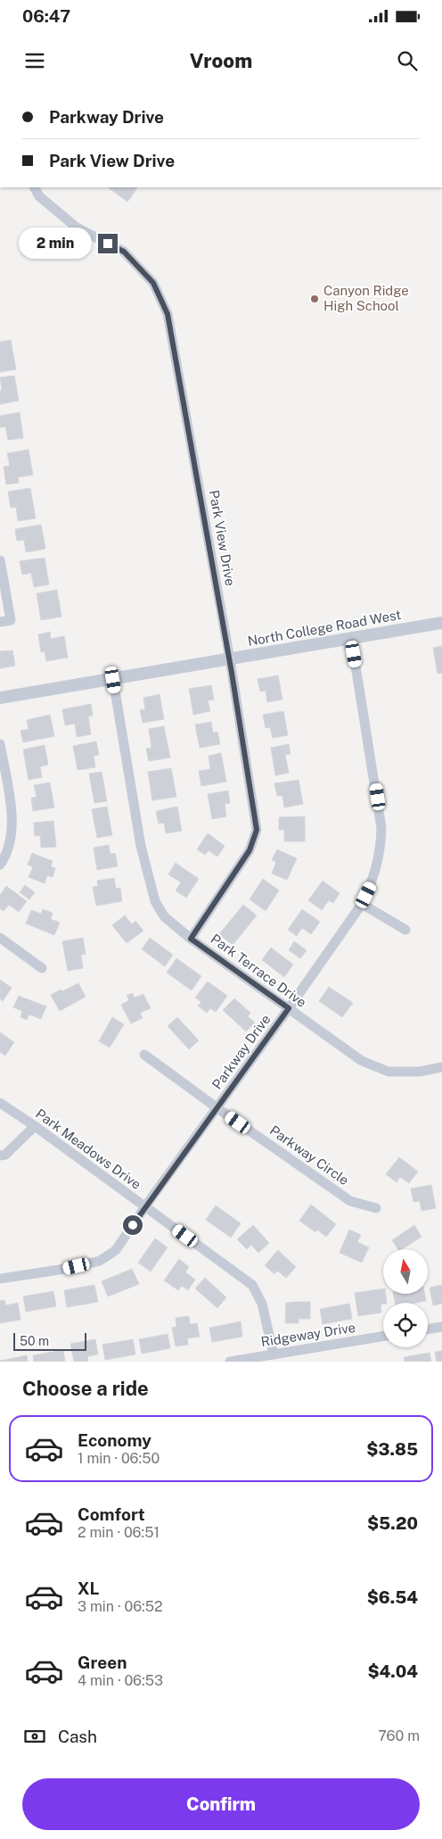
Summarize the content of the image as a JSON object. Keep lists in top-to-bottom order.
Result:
{
  "streets": {
    "street": [
      "Park View Drive",
      "North College Road West",
      "Park Terrace Drive",
      "Parkway Drive",
      "Park Meadows Drive",
      "Parkway Circle",
      "Ridgeway Drive"
    ]
  },
  "crossings": [
    ["Park View Drive", "North College Road West"],
    ["Park View Drive", "Park Terrace Drive"],
    ["North College Road West", "Park Terrace Drive"],
    ["North College Road West", "Parkway Drive"],
    ["Park Terrace Drive", "Parkway Drive"],
    ["Parkway Drive", "Park Meadows Drive"],
    ["Parkway Drive", "Parkway Circle"],
    ["Park Meadows Drive", "Ridgeway Drive"]
  ],
  "places": ["Canyon Ridge High School"],
  "scale_bar": "50 m",
  "north": "top",
  "page": {
    "status": "06:47",
    "header": "Vroom",
    "banner": ["Parkway Drive", "Park View Drive"],
    "bubble": "2 min",
    "scale": "50 m",
    "heading": "Choose a ride",
    "list": [
      {
        "name": "Economy",
        "note": "1 min · 06:50",
        "value": "$3.85"
      },
      {
        "name": "Comfort",
        "note": "2 min · 06:51",
        "value": "$5.20"
      },
      {
        "name": "XL",
        "note": "3 min · 06:52",
        "value": "$6.54"
      },
      {
        "name": "Green",
        "note": "4 min · 06:53",
        "value": "$4.04"
      }
    ],
    "pay": ["Cash", "760 m"],
    "buttons": "Confirm"
  }
}
